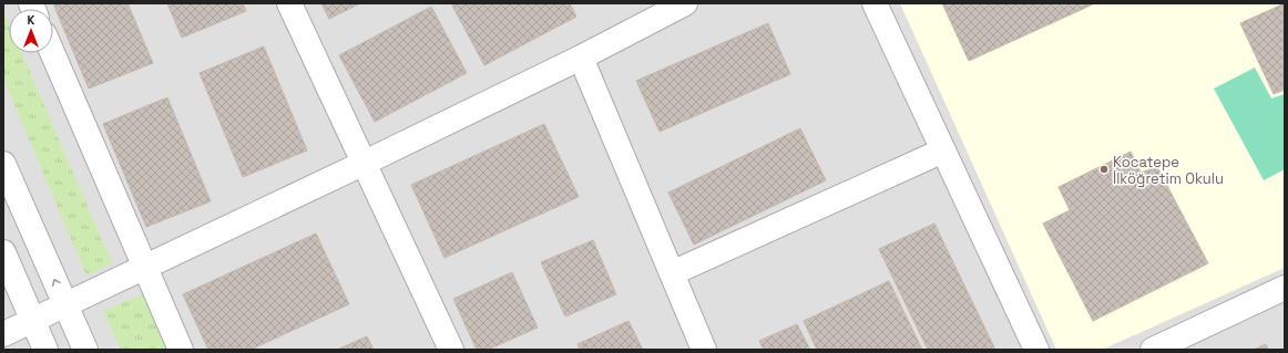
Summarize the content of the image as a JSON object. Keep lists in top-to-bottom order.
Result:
{
  "places": ["Kocatepe İlköğretim Okulu"],
  "north": "top"
}
